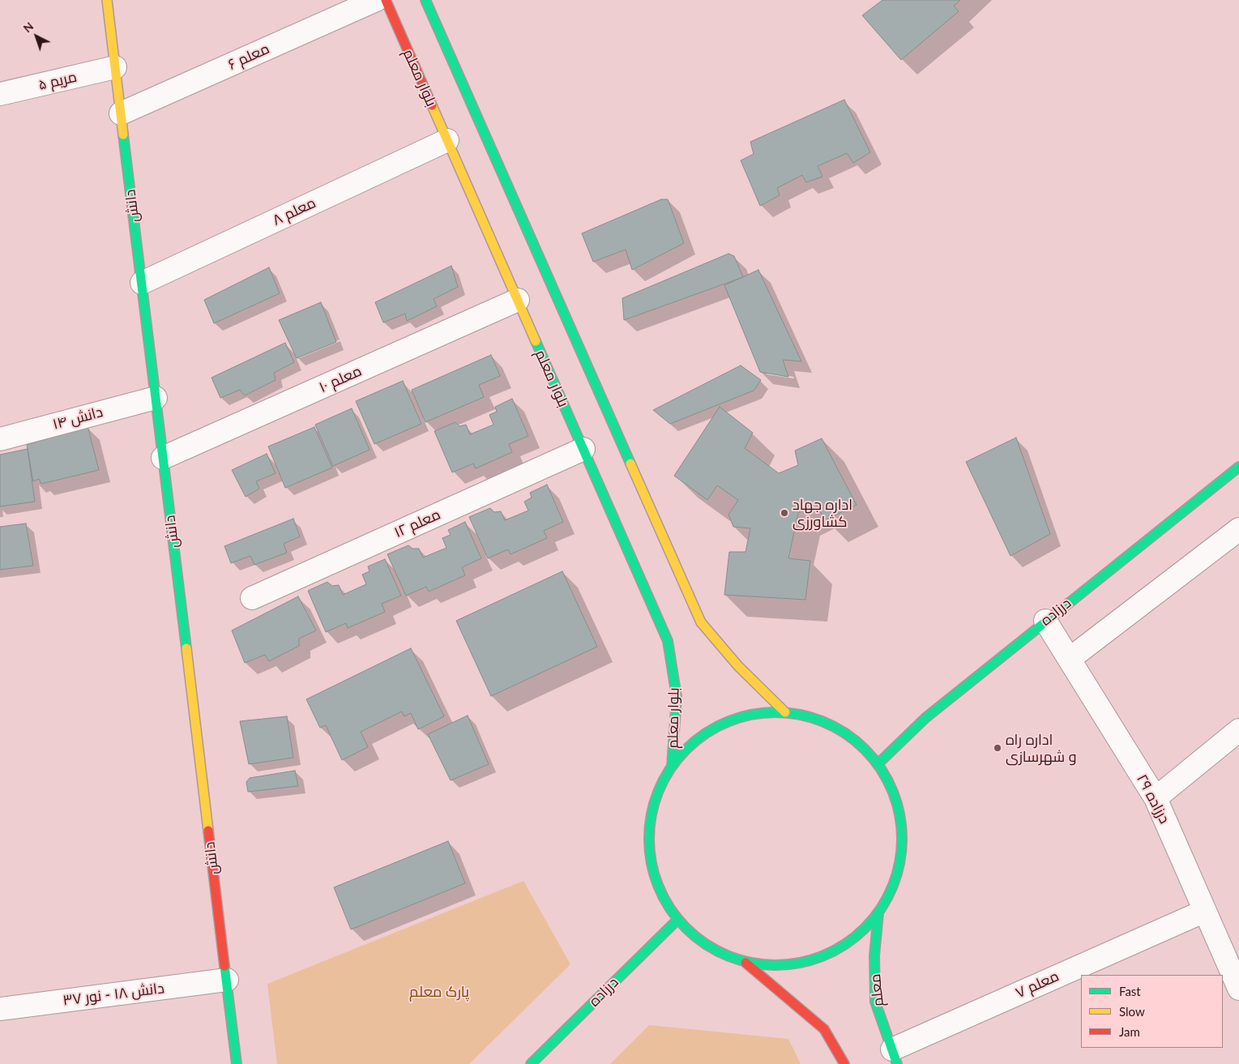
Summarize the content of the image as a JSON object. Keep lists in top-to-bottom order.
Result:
{
  "streets": {
    "main road": [
      "بلوار معلم",
      "دانش",
      "درزاده",
      "معلم"
    ],
    "street": [
      "معلم ۶",
      "مریم ۵",
      "معلم ۸",
      "معلم ۱۰",
      "دانش ۱۴",
      "معلم ۱۲",
      "درزاده ۲۹",
      "معلم ۷",
      "دانش ۱۸ - نور ۳۷"
    ]
  },
  "crossings": [
    ["معلم ۶", "دانش"],
    ["بلوار معلم", "معلم ۸"],
    ["بلوار معلم", "معلم ۱۰"],
    ["بلوار معلم", "معلم ۱۲"],
    ["مریم ۵", "دانش"],
    ["دانش", "معلم ۸"],
    ["دانش", "معلم ۱۰"],
    ["دانش", "دانش ۱۴"],
    ["دانش", "دانش ۱۸ - نور ۳۷"],
    ["درزاده", "درزاده ۲۹"],
    ["درزاده ۲۹", "معلم ۷"],
    ["معلم ۷", "معلم"]
  ],
  "parks": ["پارک معلم"],
  "places": ["اداره جهاد کشاورزی", "اداره راه و شهرسازی"],
  "legend": ["Fast", "Slow", "Jam"],
  "north": "top left"
}
